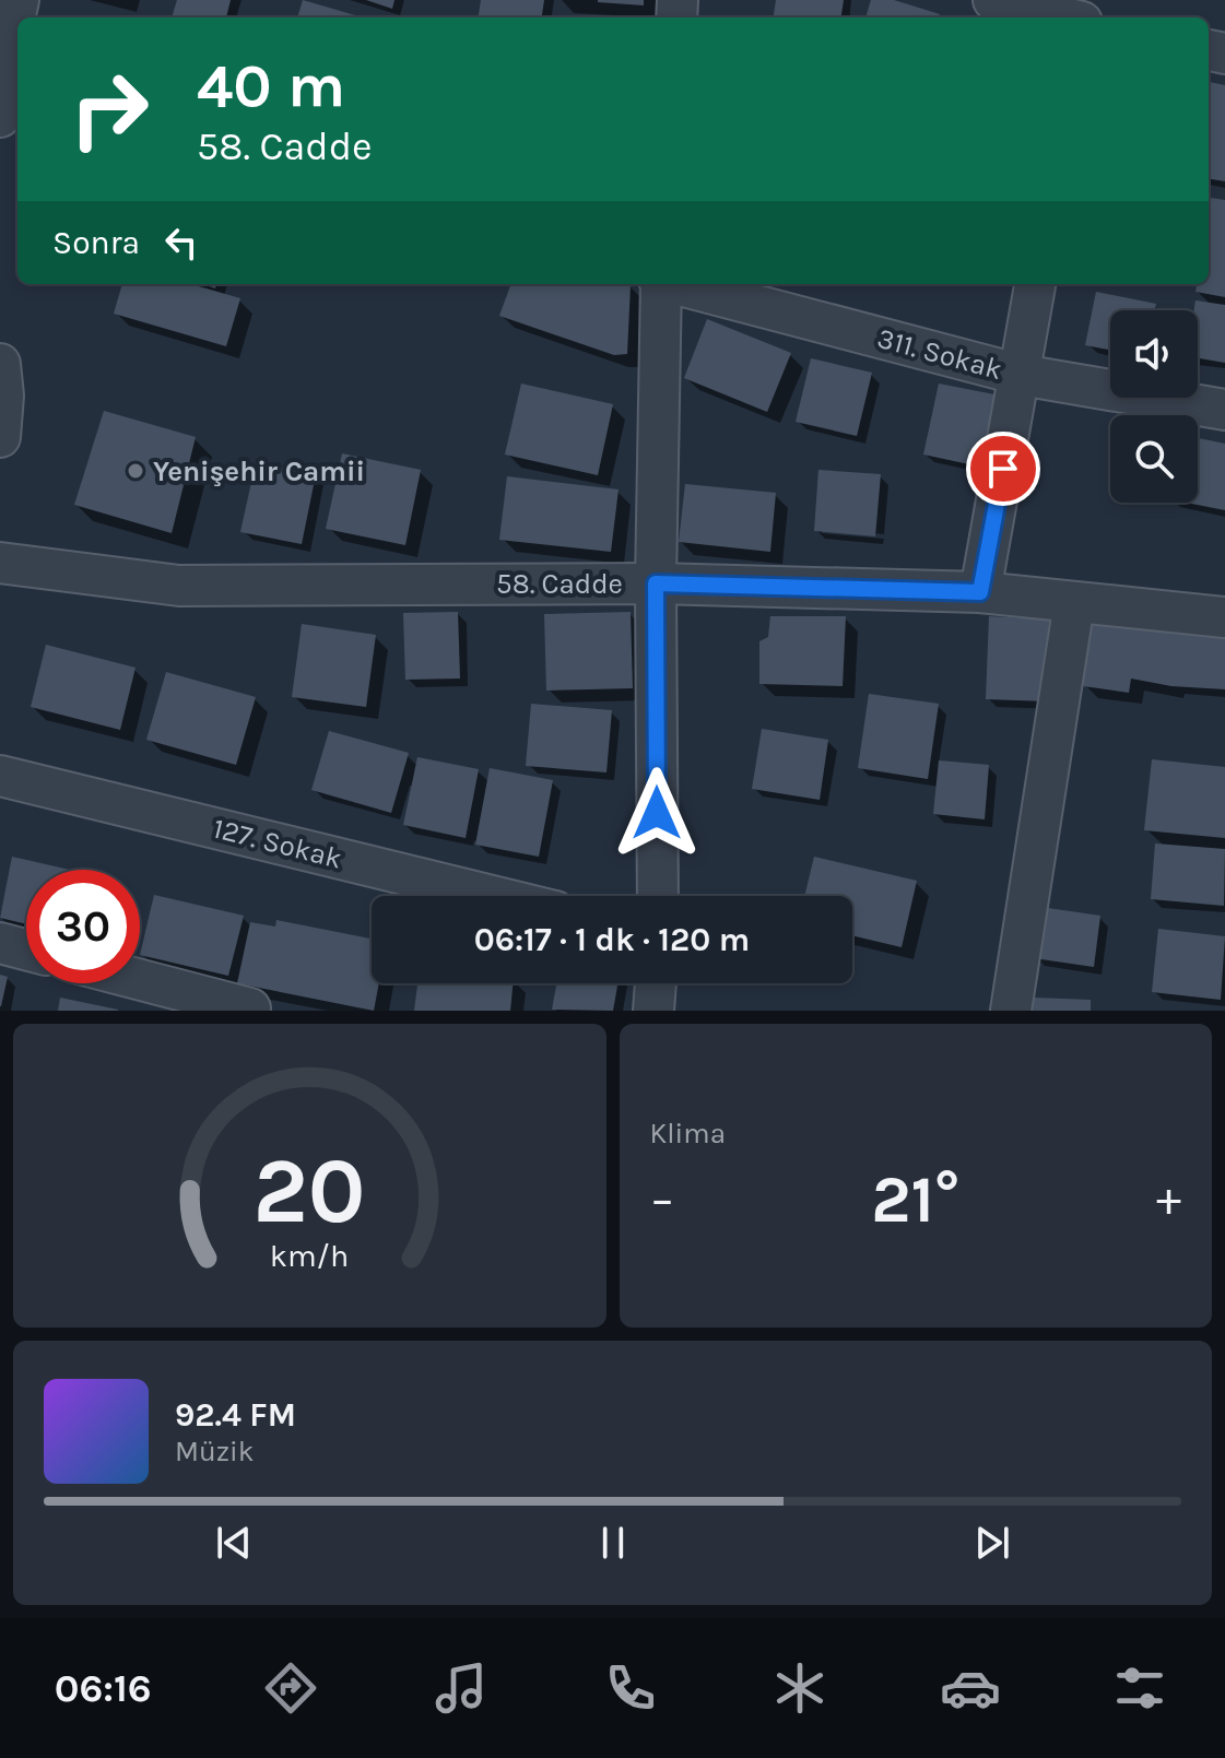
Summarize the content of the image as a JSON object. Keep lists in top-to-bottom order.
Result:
{
  "streets": {
    "street": ["311. Sokak", "58. Cadde", "127. Sokak"]
  },
  "places": ["Yenişehir Camii"],
  "page": {
    "turn": ["40 m", "58. Cadde"],
    "then": "Sonra",
    "limit": "30",
    "trip": "06:17 · 1 dk · 120 m",
    "tile": "Klima",
    "heat": ["−", "21°", "+"],
    "song": ["92.4 FM", "Müzik"],
    "tabs": "06:16",
    "gauge": ["20", "km/h"]
  }
}
